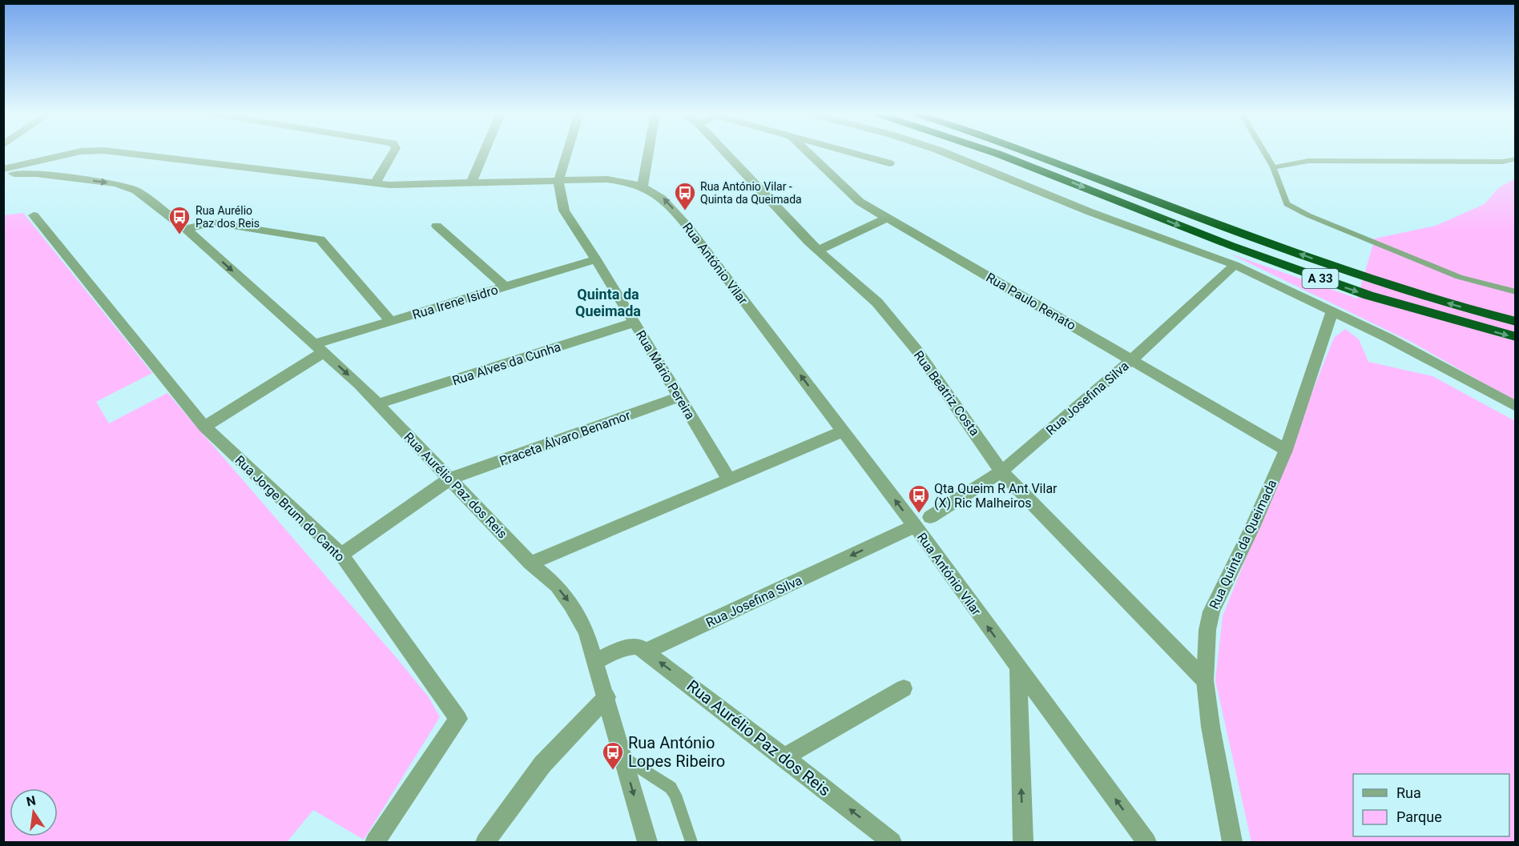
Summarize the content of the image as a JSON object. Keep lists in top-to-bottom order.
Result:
{
  "streets": {
    "highway": ["A 33"],
    "street": [
      "Rua António Vilar",
      "Rua Paulo Renato",
      "Rua Irene Isidro",
      "Rua Alves da Cunha",
      "Rua Mário Pereira",
      "Rua Beatriz Costa",
      "Rua Josefina Silva",
      "Praceta Álvaro Benamor",
      "Rua Aurélio Paz dos Reis",
      "Rua Jorge Brum do Canto",
      "Rua Quinta da Queimada"
    ]
  },
  "crossings": [
    ["Rua António Vilar", "Rua Mário Pereira"],
    ["Rua António Vilar", "Rua Josefina Silva"],
    ["Rua Paulo Renato", "Rua Josefina Silva"],
    ["Rua Paulo Renato", "Rua Quinta da Queimada"],
    ["Rua Irene Isidro", "Rua Mário Pereira"],
    ["Rua Irene Isidro", "Rua Aurélio Paz dos Reis"],
    ["Rua Irene Isidro", "Rua Jorge Brum do Canto"],
    ["Rua Alves da Cunha", "Rua Mário Pereira"],
    ["Rua Alves da Cunha", "Rua Aurélio Paz dos Reis"],
    ["Rua Mário Pereira", "Praceta Álvaro Benamor"],
    ["Rua Beatriz Costa", "Rua Josefina Silva"],
    ["Rua Beatriz Costa", "Rua Quinta da Queimada"],
    ["Rua Josefina Silva", "Rua Aurélio Paz dos Reis"],
    ["Praceta Álvaro Benamor", "Rua Aurélio Paz dos Reis"],
    ["Praceta Álvaro Benamor", "Rua Jorge Brum do Canto"]
  ],
  "one_way": ["Rua António Vilar"],
  "districts": ["Quinta da Queimada"],
  "places": {
    "bus stop": [
      "Rua António Vilar - Quinta da Queimada",
      "Rua Aurélio Paz dos Reis",
      "Qta Queim R Ant Vilar (X) Ric Malheiros",
      "Rua António Lopes Ribeiro"
    ]
  },
  "legend": ["Rua", "Parque"],
  "north": "top"
}
